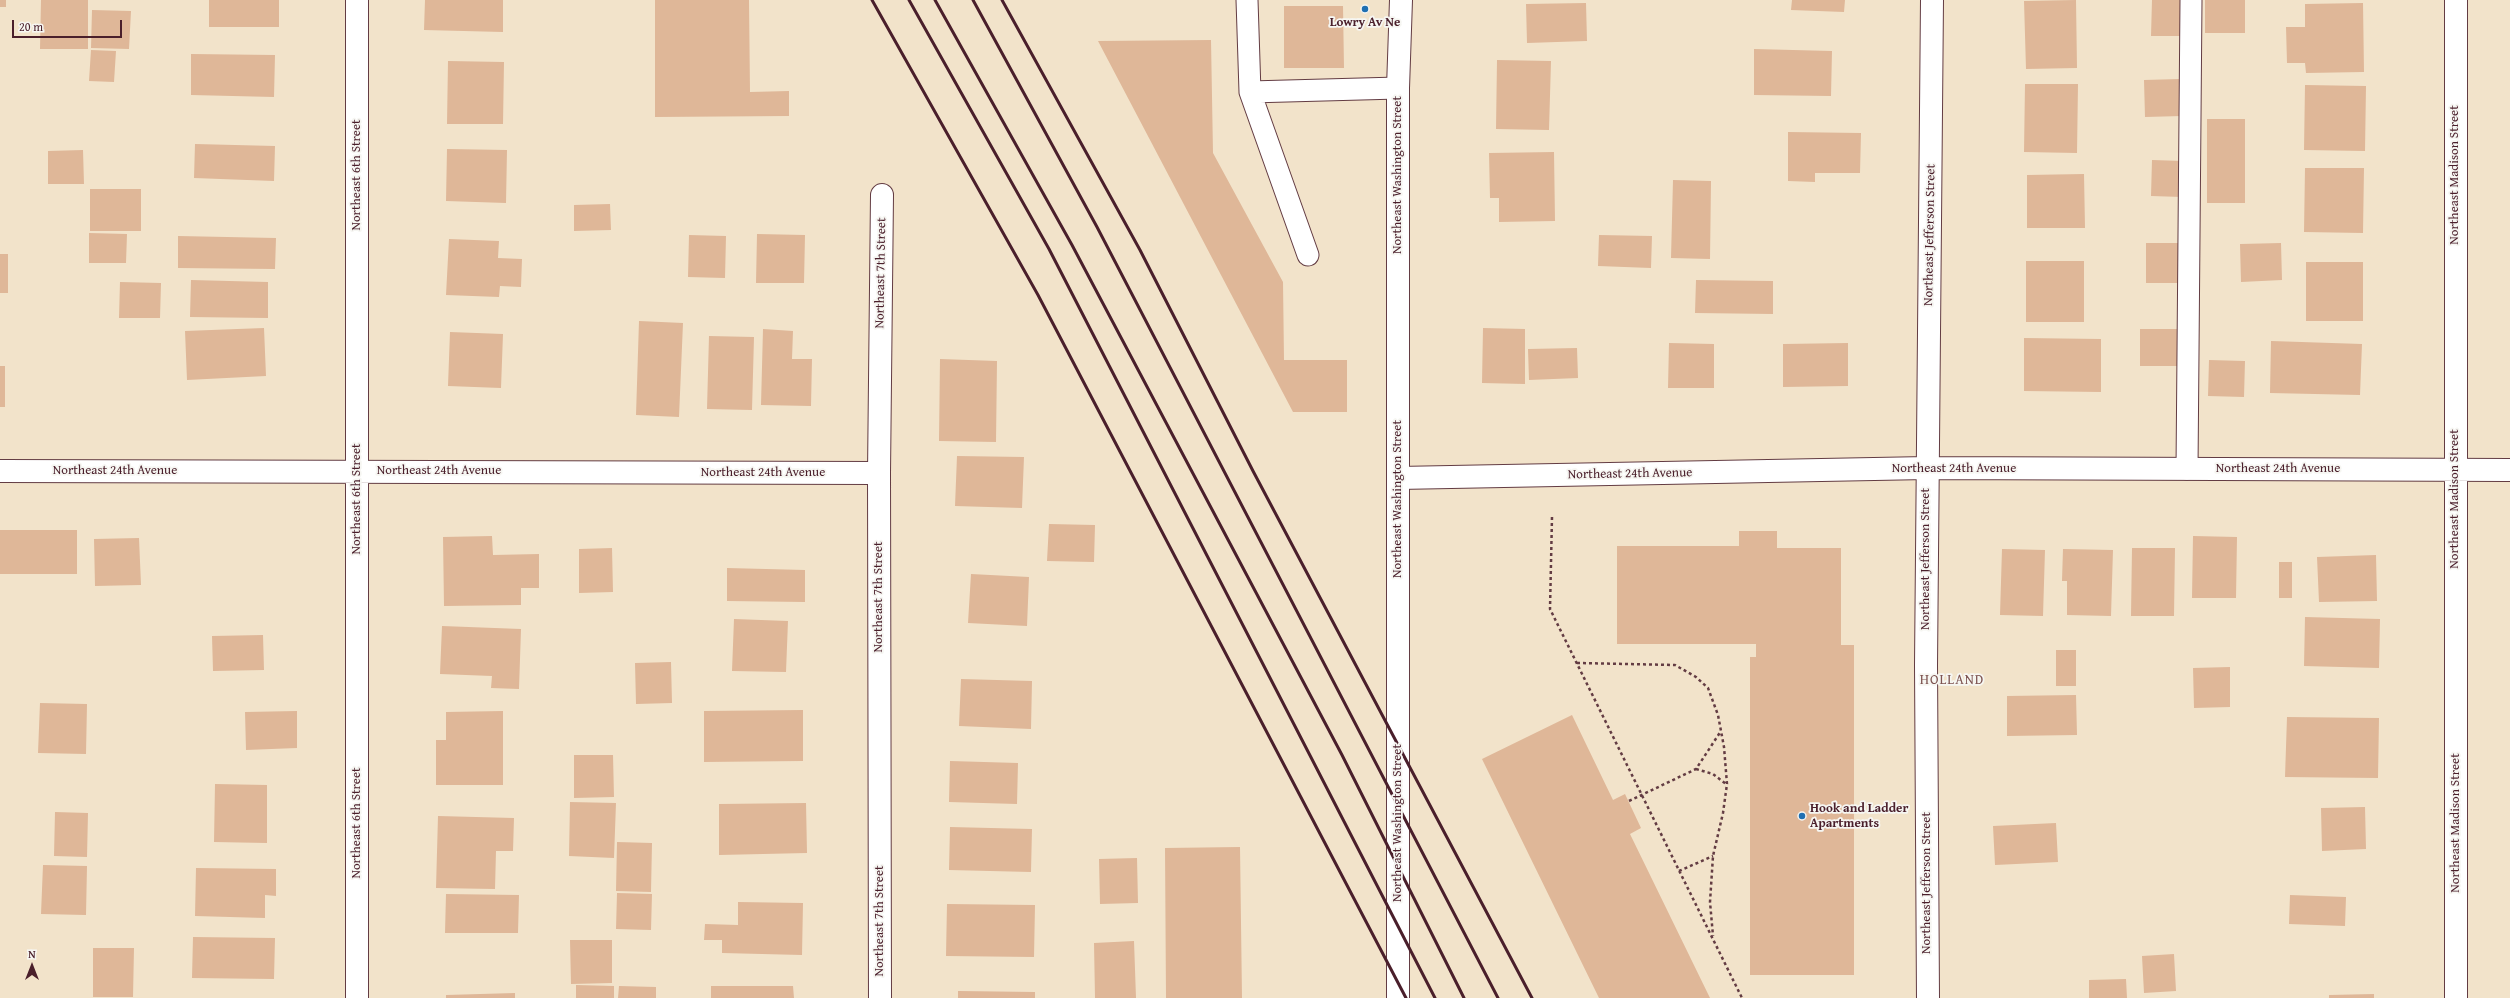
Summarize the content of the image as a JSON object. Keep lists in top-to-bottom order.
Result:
{
  "streets": {
    "street": [
      "Northeast 6th Street",
      "Northeast Washington Street",
      "Northeast Madison Street",
      "Northeast Jefferson Street",
      "Northeast 7th Street",
      "Northeast 24th Avenue"
    ]
  },
  "crossings": [
    ["Northeast 6th Street", "Northeast 24th Avenue"],
    ["Northeast Washington Street", "Northeast 24th Avenue"],
    ["Northeast Madison Street", "Northeast 24th Avenue"],
    ["Northeast Jefferson Street", "Northeast 24th Avenue"],
    ["Northeast 7th Street", "Northeast 24th Avenue"]
  ],
  "districts": ["HOLLAND"],
  "places": ["Lowry Av Ne", "Hook and Ladder Apartments"],
  "scale_bar": "20 m",
  "north": "top"
}
